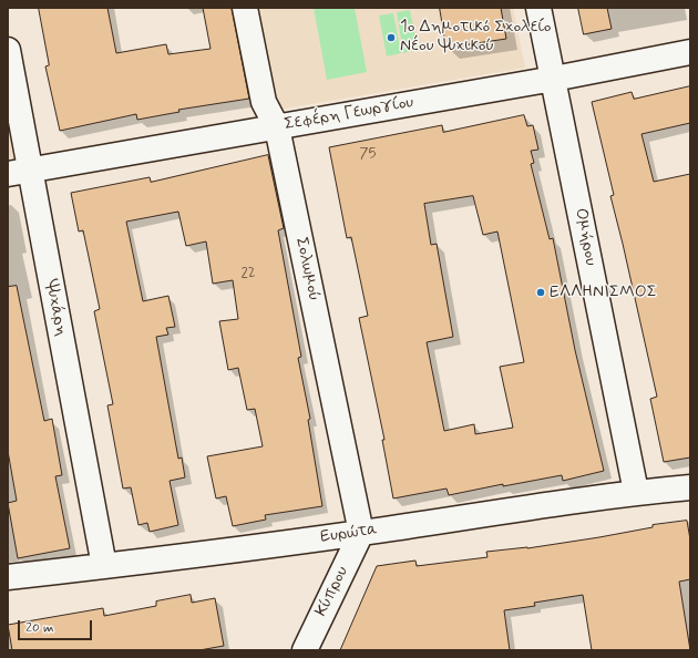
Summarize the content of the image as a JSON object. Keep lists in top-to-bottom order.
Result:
{
  "streets": {
    "street": [
      "Σεφέρη Γεωργίου",
      "Ομήρου",
      "Σολωμού",
      "Ψυχάρη",
      "Ευρώτα",
      "Κύπρου"
    ]
  },
  "crossings": [
    ["Σεφέρη Γεωργίου", "Ομήρου"],
    ["Σεφέρη Γεωργίου", "Σολωμού"],
    ["Σεφέρη Γεωργίου", "Ψυχάρη"],
    ["Ομήρου", "Ευρώτα"],
    ["Σολωμού", "Ευρώτα"],
    ["Σολωμού", "Κύπρου"],
    ["Ψυχάρη", "Ευρώτα"],
    ["Ευρώτα", "Κύπρου"]
  ],
  "places": ["1ο Δημοτικό Σχολείο Νέου Ψυχικού", "ΕΛΛΗΝΙΣΜΟΣ"],
  "house_numbers": ["75", "22"],
  "scale_bar": "20 m"
}
